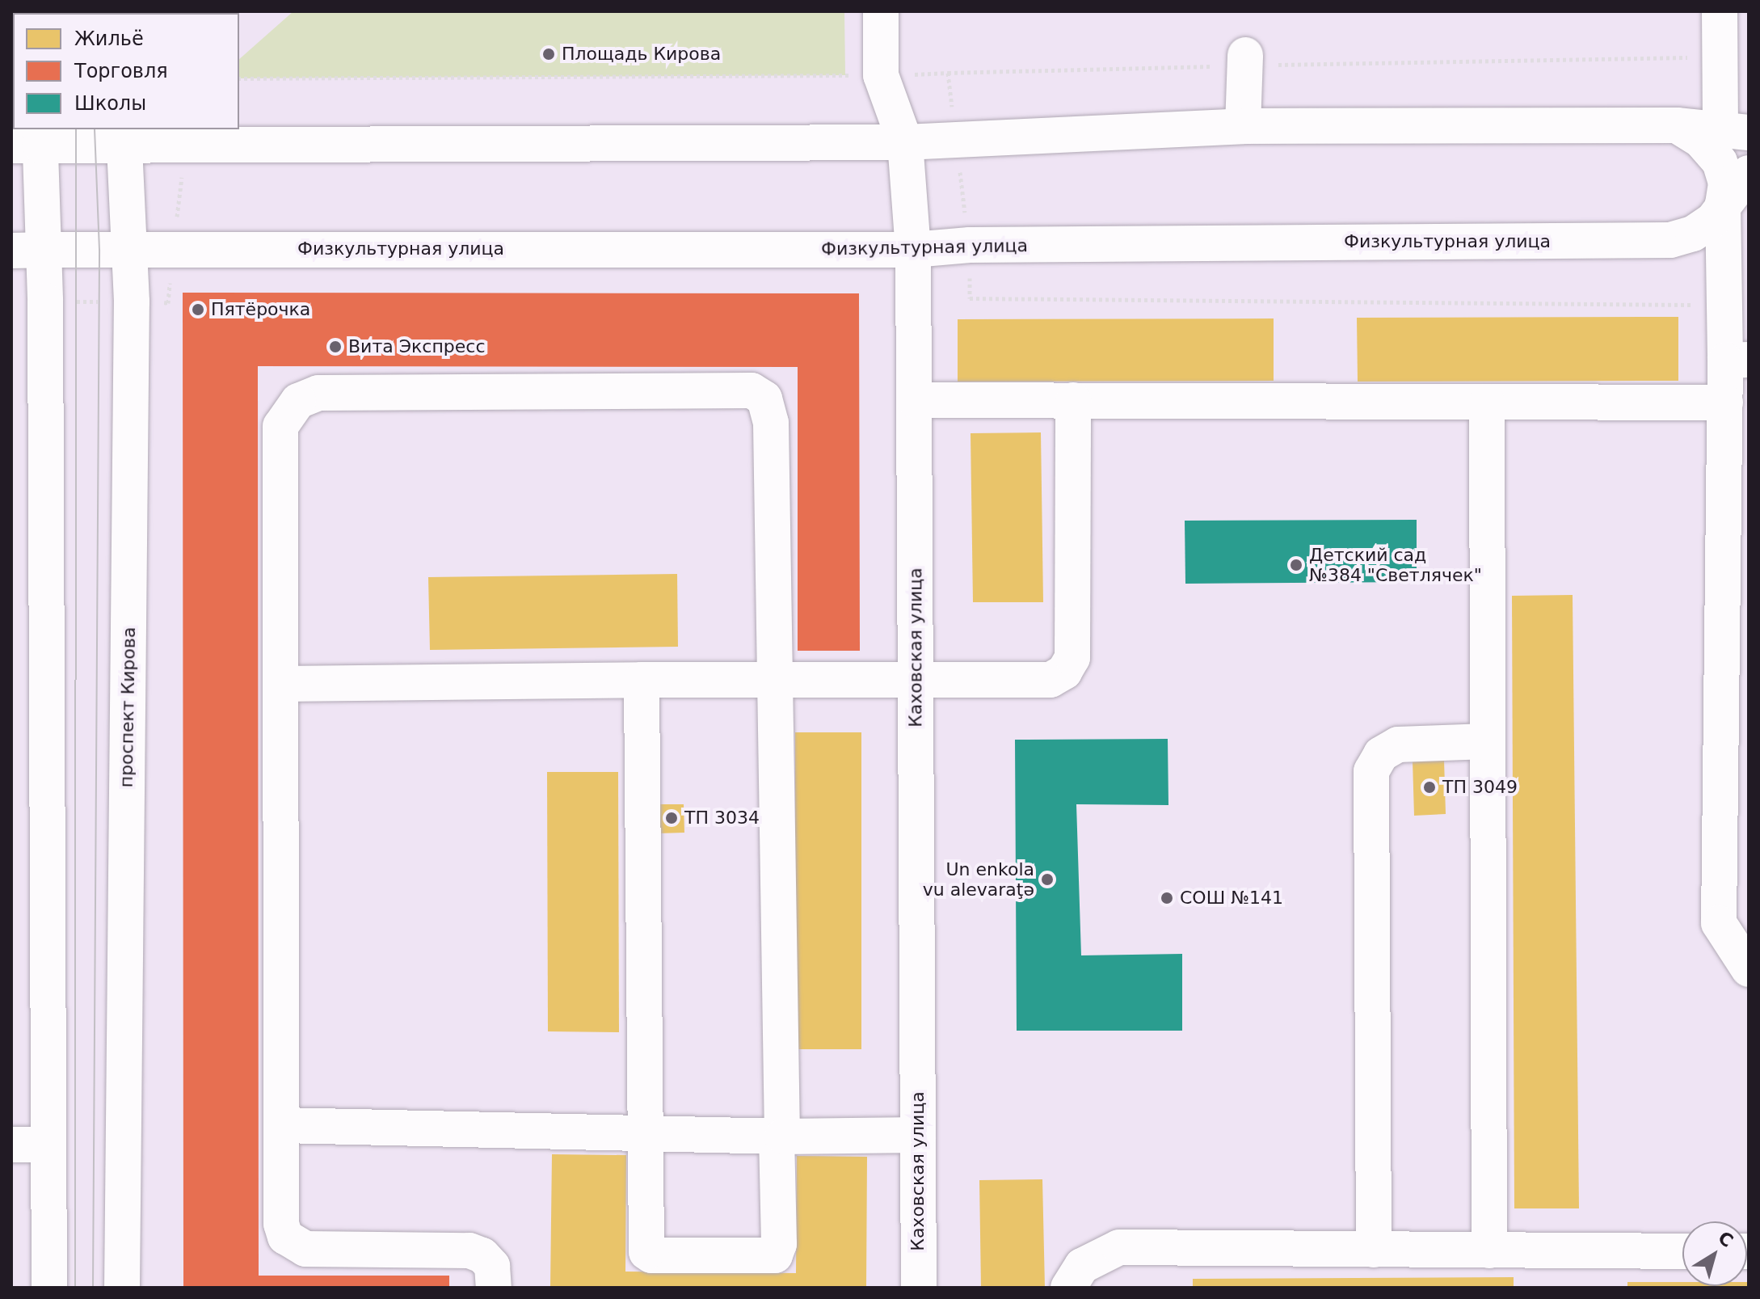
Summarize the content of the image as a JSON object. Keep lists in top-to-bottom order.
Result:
{
  "streets": {
    "main road": ["Физкультурная улица", "Каховская улица", "проспект Кирова"]
  },
  "crossings": [
    ["Физкультурная улица", "Каховская улица"],
    ["Физкультурная улица", "проспект Кирова"]
  ],
  "places": [
    "Площадь Кирова",
    "Пятёрочка",
    "Вита Экспресс",
    "Детский сад №384 \"Светлячек\"",
    "ТП 3049",
    "ТП 3034",
    "Un enkola vu alevaraţə",
    "СОШ №141"
  ],
  "legend": ["Жильё", "Торговля", "Школы"],
  "north": "top right"
}
